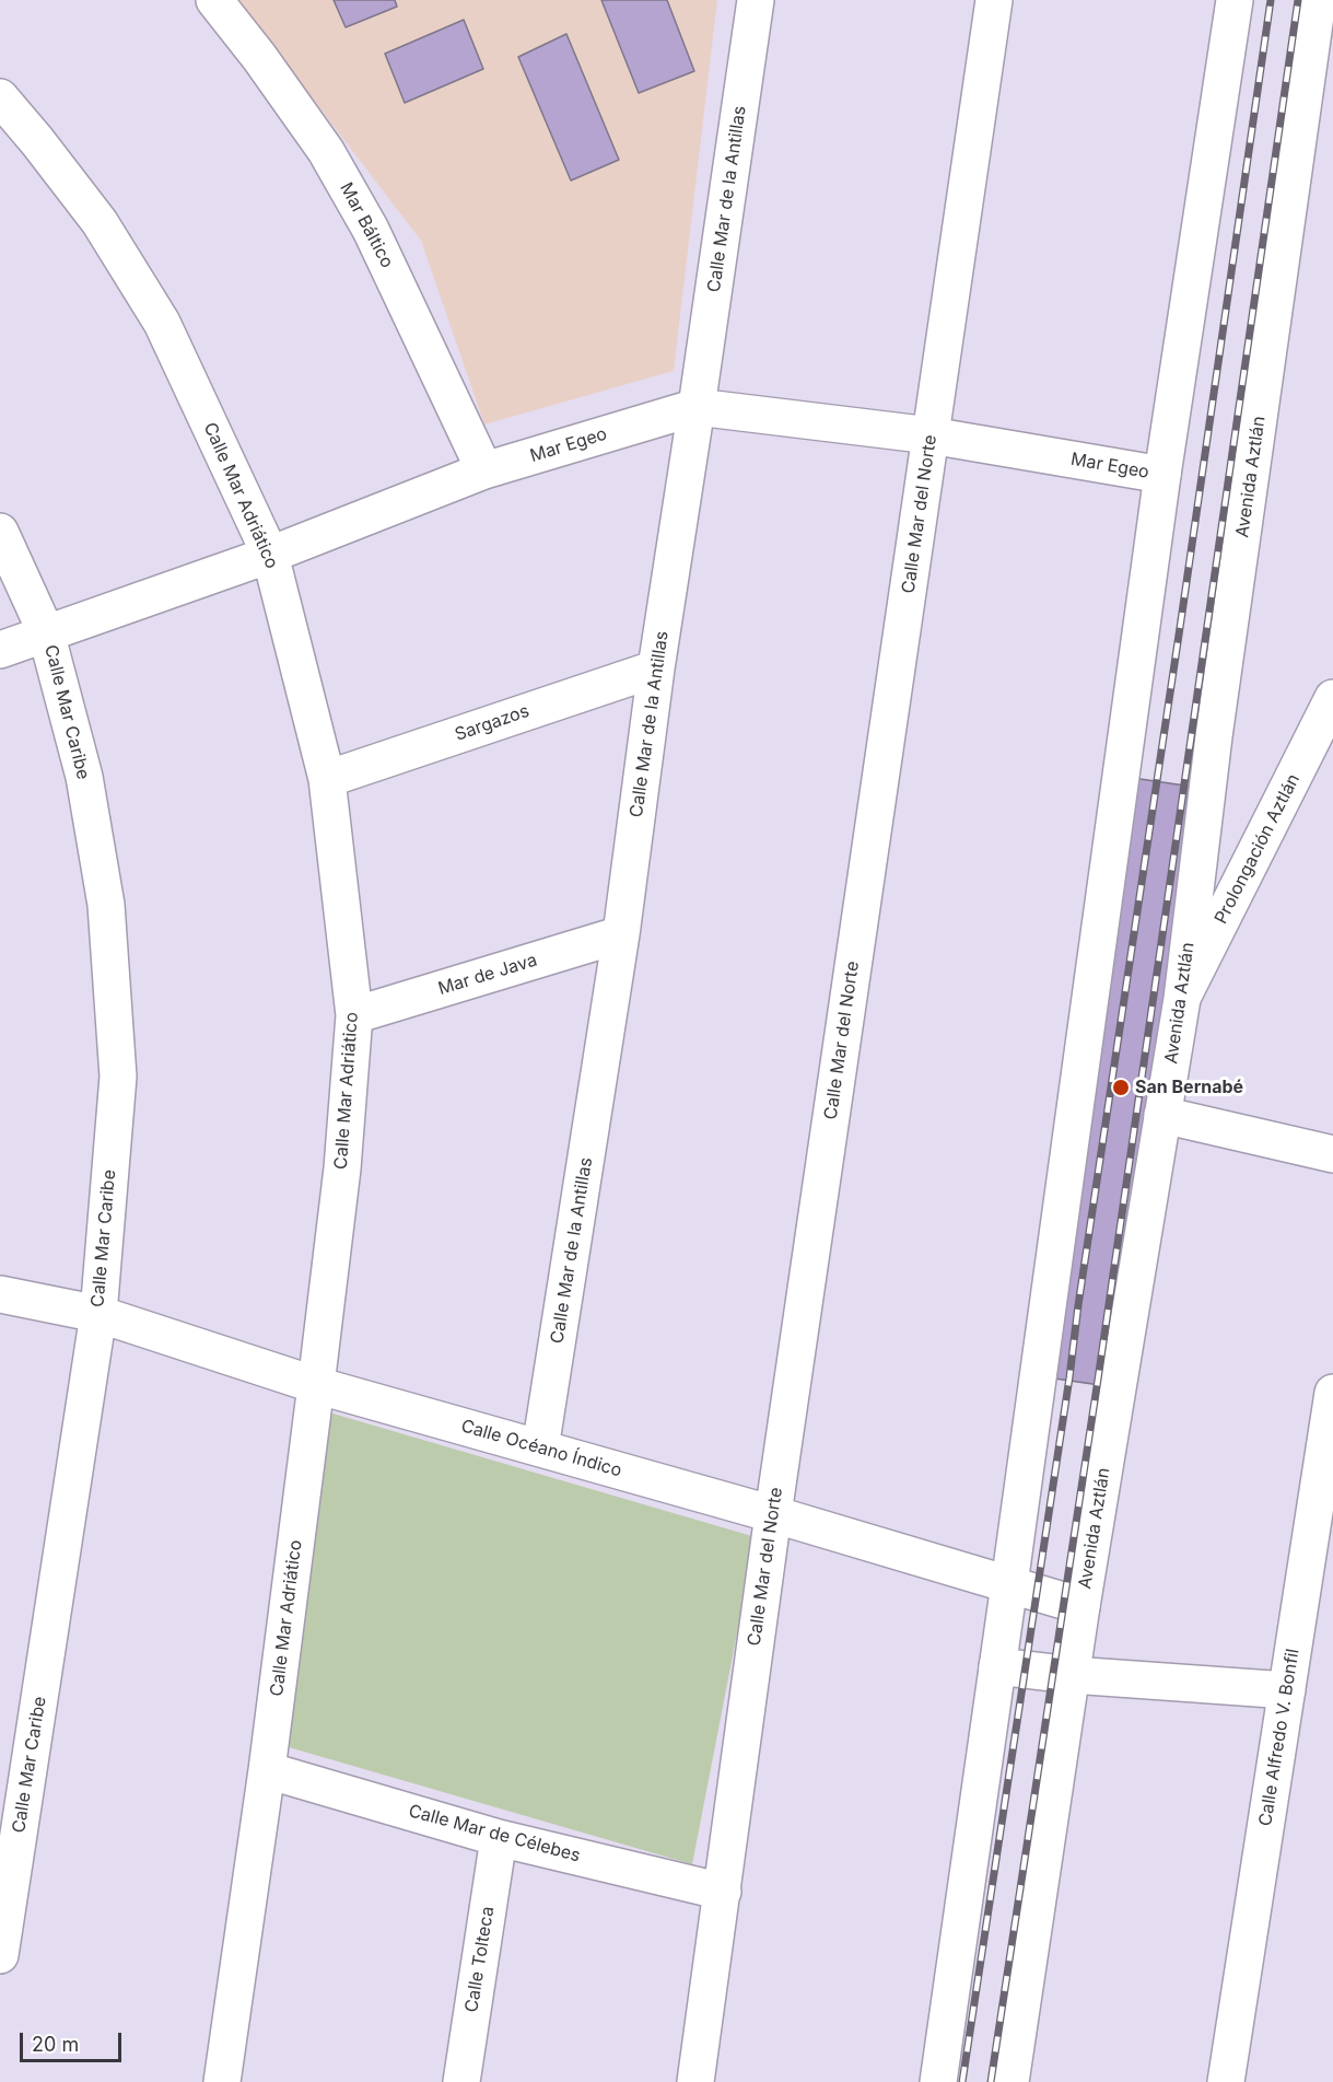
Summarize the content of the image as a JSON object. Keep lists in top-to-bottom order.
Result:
{
  "streets": {
    "street": [
      "Calle Mar de la Antillas",
      "Mar Báltico",
      "Mar Egeo",
      "Avenida Aztlán",
      "Calle Mar Adriático",
      "Calle Mar del Norte",
      "Calle Mar Caribe",
      "Sargazos",
      "Prolongación Aztlán",
      "Mar de Java",
      "Calle Océano Índico",
      "Calle Alfredo V. Bonfil",
      "Calle Mar de Célebes",
      "Calle Tolteca"
    ]
  },
  "crossings": [
    ["Calle Mar de la Antillas", "Mar Egeo"],
    ["Calle Mar de la Antillas", "Sargazos"],
    ["Calle Mar de la Antillas", "Mar de Java"],
    ["Calle Mar de la Antillas", "Calle Océano Índico"],
    ["Mar Báltico", "Mar Egeo"],
    ["Mar Egeo", "Calle Mar Adriático"],
    ["Mar Egeo", "Calle Mar del Norte"],
    ["Mar Egeo", "Calle Mar Caribe"],
    ["Avenida Aztlán", "Prolongación Aztlán"],
    ["Avenida Aztlán", "Calle Océano Índico"],
    ["Calle Mar Adriático", "Sargazos"],
    ["Calle Mar Adriático", "Mar de Java"],
    ["Calle Mar Adriático", "Calle Océano Índico"],
    ["Calle Mar Adriático", "Calle Mar de Célebes"],
    ["Calle Mar del Norte", "Calle Océano Índico"],
    ["Calle Mar del Norte", "Calle Mar de Célebes"],
    ["Calle Mar Caribe", "Calle Océano Índico"],
    ["Calle Mar de Célebes", "Calle Tolteca"]
  ],
  "places": ["San Bernabé"],
  "scale_bar": "20 m"
}
